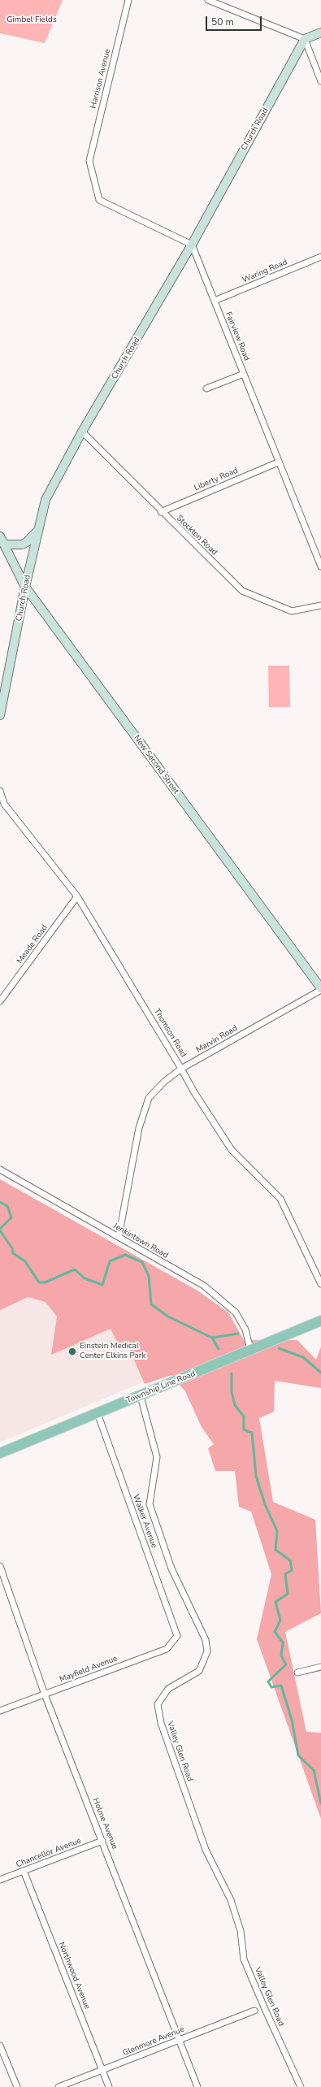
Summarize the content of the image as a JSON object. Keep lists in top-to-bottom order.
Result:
{
  "streets": {
    "main road": ["Township Line Road"],
    "street": [
      "Harrison Avenue",
      "Church Road",
      "Waring Road",
      "Fairview Road",
      "Liberty Road",
      "Stockton Road",
      "New Second Street",
      "Meade Road",
      "Thomson Road",
      "Marvin Road",
      "Jenkintown Road",
      "Walker Avenue",
      "Mayfield Avenue",
      "Valley Glen Road",
      "Holme Avenue",
      "Chancellor Avenue",
      "Northwood Avenue",
      "Glenmore Avenue"
    ]
  },
  "crossings": [
    ["Harrison Avenue", "Church Road"],
    ["Harrison Avenue", "Fairview Road"],
    ["Church Road", "Fairview Road"],
    ["Church Road", "Stockton Road"],
    ["Church Road", "New Second Street"],
    ["Waring Road", "Fairview Road"],
    ["Fairview Road", "Liberty Road"],
    ["Liberty Road", "Stockton Road"],
    ["New Second Street", "Marvin Road"],
    ["Meade Road", "Thomson Road"],
    ["Thomson Road", "Marvin Road"],
    ["Marvin Road", "Jenkintown Road"],
    ["Jenkintown Road", "Township Line Road"],
    ["Township Line Road", "Walker Avenue"],
    ["Township Line Road", "Valley Glen Road"],
    ["Walker Avenue", "Mayfield Avenue"],
    ["Mayfield Avenue", "Holme Avenue"],
    ["Holme Avenue", "Chancellor Avenue"],
    ["Holme Avenue", "Glenmore Avenue"],
    ["Chancellor Avenue", "Northwood Avenue"],
    ["Northwood Avenue", "Glenmore Avenue"]
  ],
  "parks": ["Gimbel Fields"],
  "places": ["Einstein Medical Center Elkins Park"],
  "scale_bar": "50 m"
}
